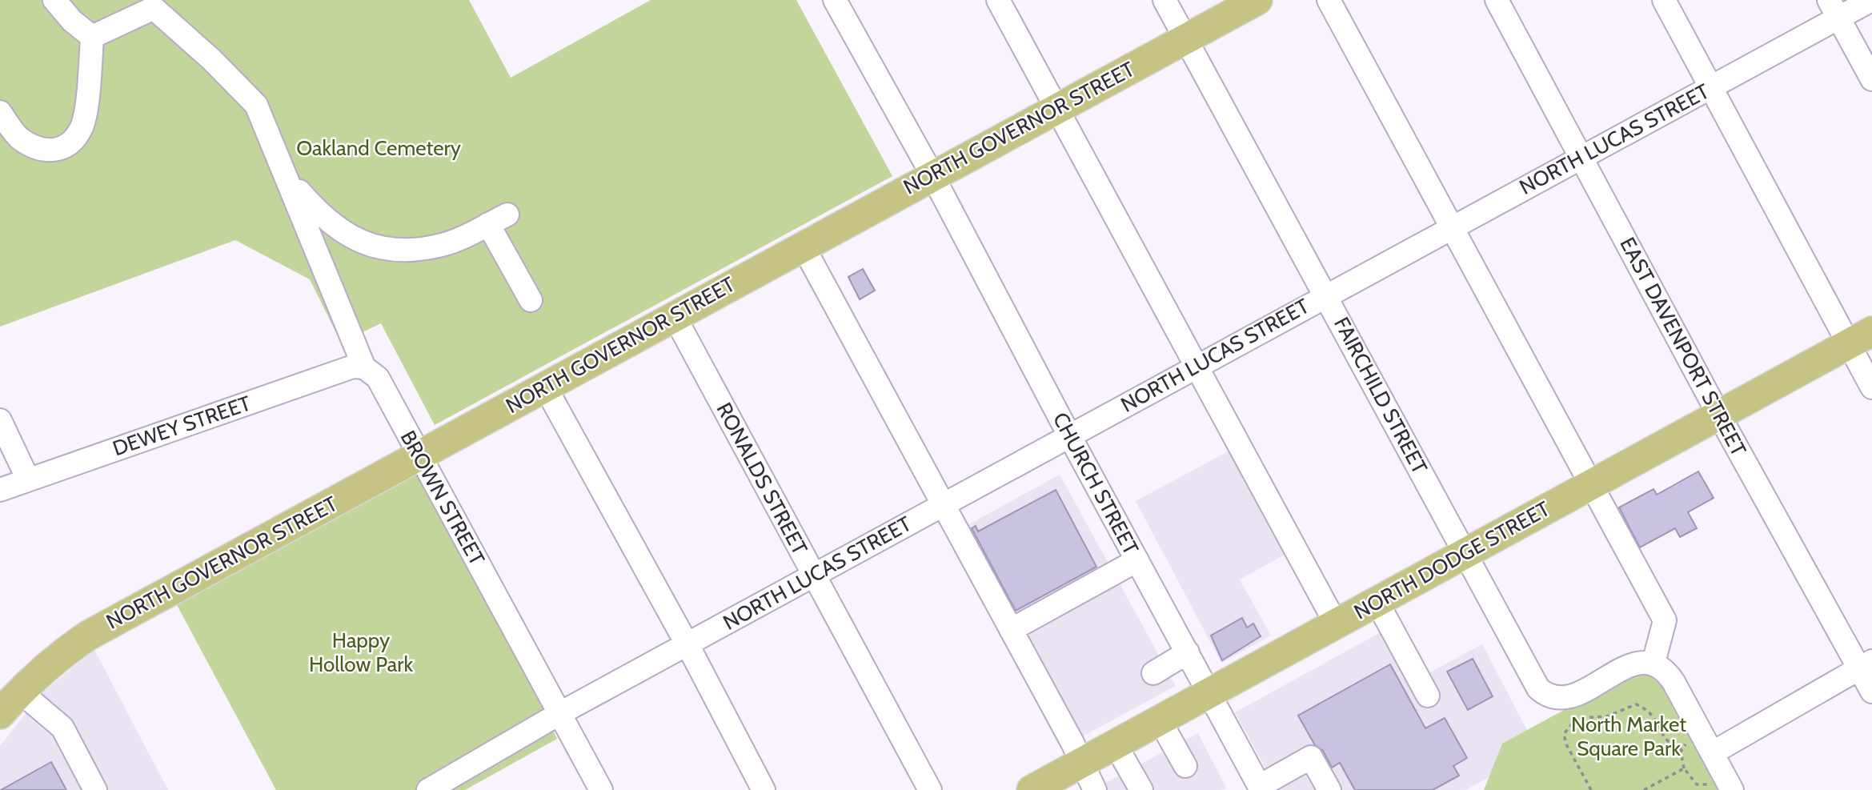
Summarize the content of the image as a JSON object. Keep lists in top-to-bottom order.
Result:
{
  "streets": {
    "main road": ["NORTH GOVERNOR STREET", "NORTH DODGE STREET"],
    "street": [
      "NORTH LUCAS STREET",
      "EAST DAVENPORT STREET",
      "FAIRCHILD STREET",
      "DEWEY STREET",
      "RONALDS STREET",
      "CHURCH STREET",
      "BROWN STREET"
    ]
  },
  "crossings": [
    ["NORTH GOVERNOR STREET", "FAIRCHILD STREET"],
    ["NORTH GOVERNOR STREET", "RONALDS STREET"],
    ["NORTH GOVERNOR STREET", "CHURCH STREET"],
    ["NORTH GOVERNOR STREET", "BROWN STREET"],
    ["NORTH LUCAS STREET", "EAST DAVENPORT STREET"],
    ["NORTH LUCAS STREET", "FAIRCHILD STREET"],
    ["NORTH LUCAS STREET", "RONALDS STREET"],
    ["NORTH LUCAS STREET", "CHURCH STREET"],
    ["NORTH LUCAS STREET", "BROWN STREET"],
    ["EAST DAVENPORT STREET", "NORTH DODGE STREET"],
    ["FAIRCHILD STREET", "NORTH DODGE STREET"],
    ["DEWEY STREET", "BROWN STREET"],
    ["CHURCH STREET", "NORTH DODGE STREET"]
  ],
  "parks": ["Oakland Cemetery", "Happy Hollow Park", "North Market Square Park"]
}
